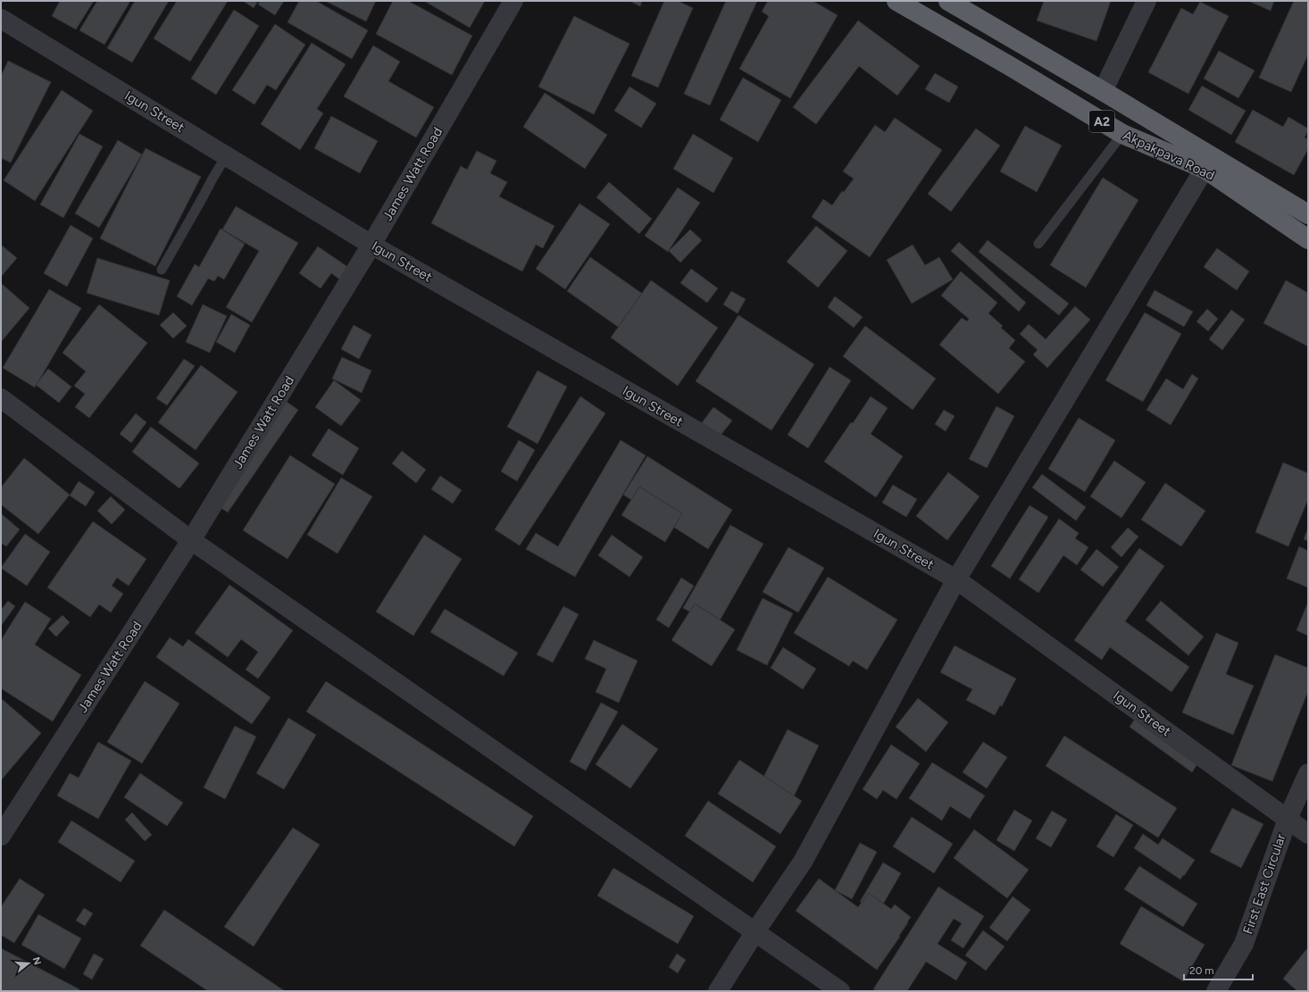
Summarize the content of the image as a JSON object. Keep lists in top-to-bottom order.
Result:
{
  "streets": {
    "highway": ["A2", "Akpakpava Road"],
    "street": ["Igun Street", "James Watt Road", "First East Circular"]
  },
  "crossings": [
    ["Igun Street", "James Watt Road"],
    ["Igun Street", "First East Circular"]
  ],
  "scale_bar": "20 m",
  "north": "right"
}
